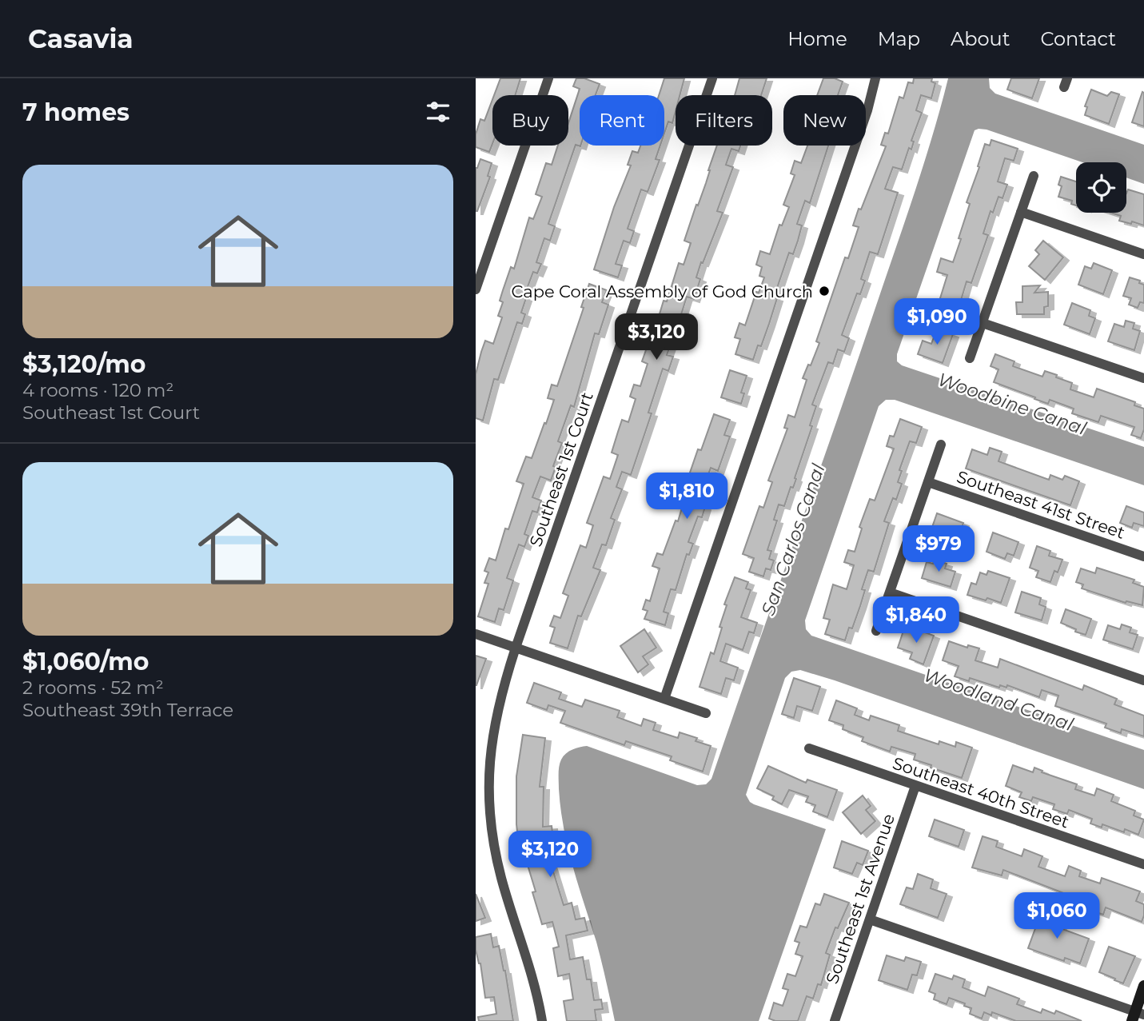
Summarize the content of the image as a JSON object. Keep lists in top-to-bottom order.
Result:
{
  "streets": {
    "street": [
      "Southeast 1st Court",
      "Southeast 41st Street",
      "Southeast 40th Street",
      "Southeast 1st Avenue"
    ]
  },
  "crossings": [
    ["Southeast 40th Street", "Southeast 1st Avenue"]
  ],
  "water": ["Woodbine Canal", "San Carlos Canal", "Woodland Canal"],
  "places": ["Cape Coral Assembly of God Church"],
  "page": {
    "header": "Casavia",
    "nav": [
      "Home",
      "Map",
      "About",
      "Contact"
    ],
    "heading": "7 homes",
    "chip": [
      "Buy",
      "Rent",
      "Filters",
      "New"
    ],
    "list": [
      {
        "name": "$3,120/mo",
        "note": "4 rooms · 120 m² · Southeast 1st Court"
      },
      {
        "name": "$1,060/mo",
        "note": "2 rooms · 52 m² · Southeast 39th Terrace"
      }
    ],
    "price": [
      "$1,090",
      "$3,120",
      "$1,810",
      "$979",
      "$1,840",
      "$3,120",
      "$1,060"
    ]
  }
}
